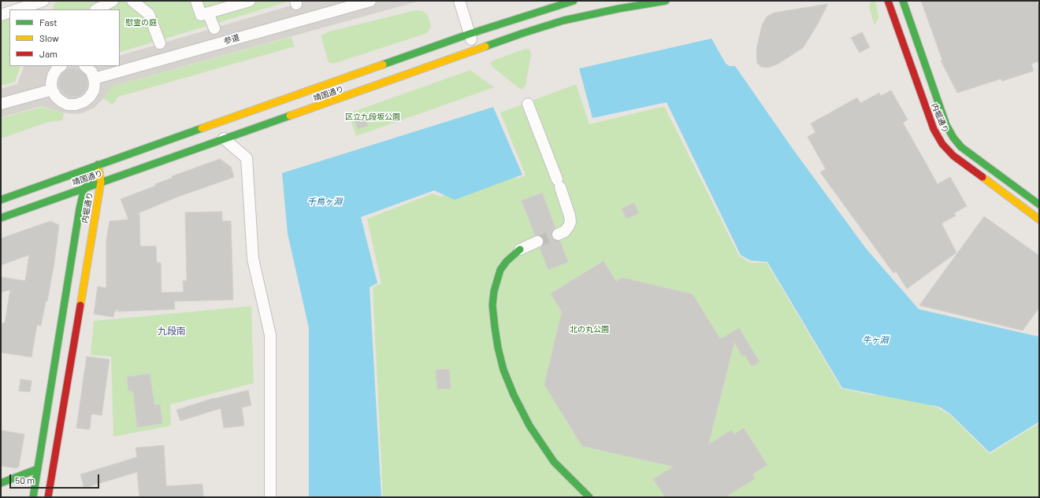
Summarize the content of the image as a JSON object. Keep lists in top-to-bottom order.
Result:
{
  "streets": {
    "main road": ["靖国通り", "内堀通り"],
    "street": ["参道"]
  },
  "crossings": [
    ["靖国通り", "内堀通り"]
  ],
  "districts": ["九段南"],
  "water": ["千鳥ヶ淵", "牛ヶ淵"],
  "parks": ["慰霊の庭", "区立九段坂公園", "北の丸公園"],
  "legend": ["Fast", "Slow", "Jam"],
  "scale_bar": "50 m"
}
